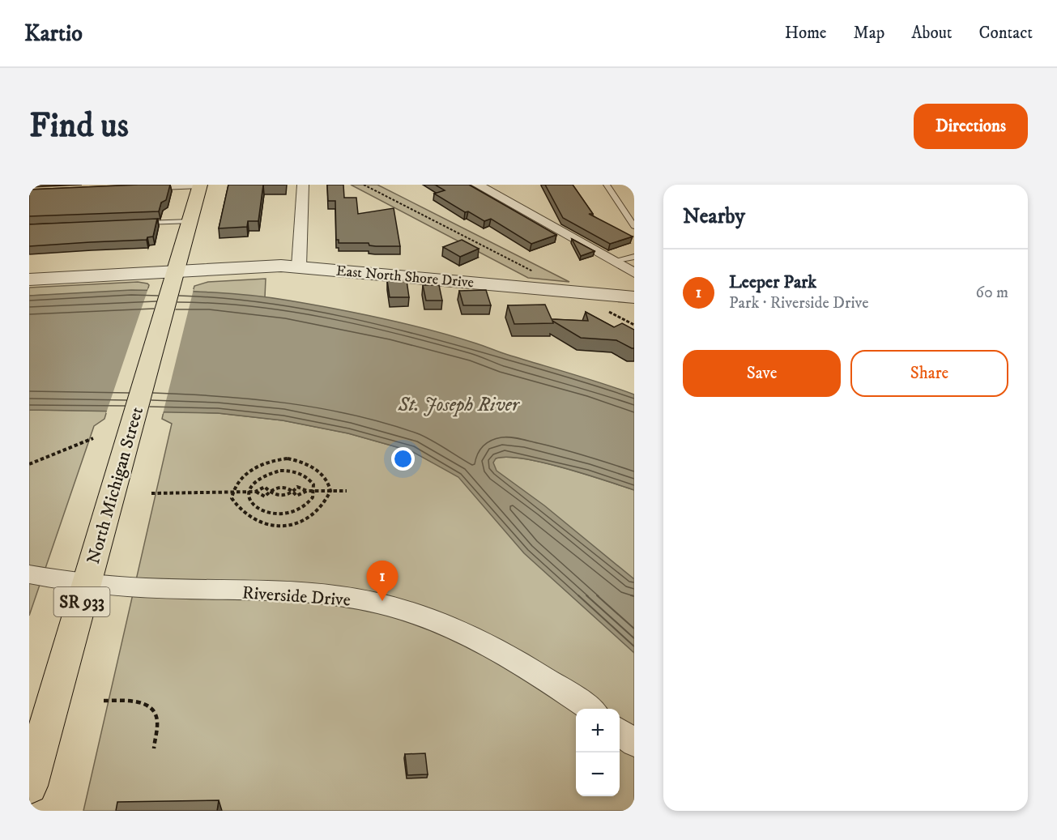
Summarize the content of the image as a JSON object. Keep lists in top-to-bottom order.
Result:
{
  "streets": {
    "main road": ["North Michigan Street", "SR 933"],
    "street": ["East North Shore Drive", "Riverside Drive"]
  },
  "crossings": [
    ["East North Shore Drive", "North Michigan Street"],
    ["North Michigan Street", "Riverside Drive"]
  ],
  "water": ["St. Joseph River"],
  "page": {
    "header": "Kartio",
    "nav": [
      "Home",
      "Map",
      "About",
      "Contact"
    ],
    "buttons": [
      "Directions",
      ["Save", "Share"]
    ],
    "title": "Find us",
    "heading": "Nearby",
    "list": [
      {
        "mark": "1",
        "name": "Leeper Park",
        "note": "Park · Riverside Drive",
        "value": "60 m"
      }
    ],
    "pins": "1",
    "map_buttons": ["+", "−"]
  }
}
